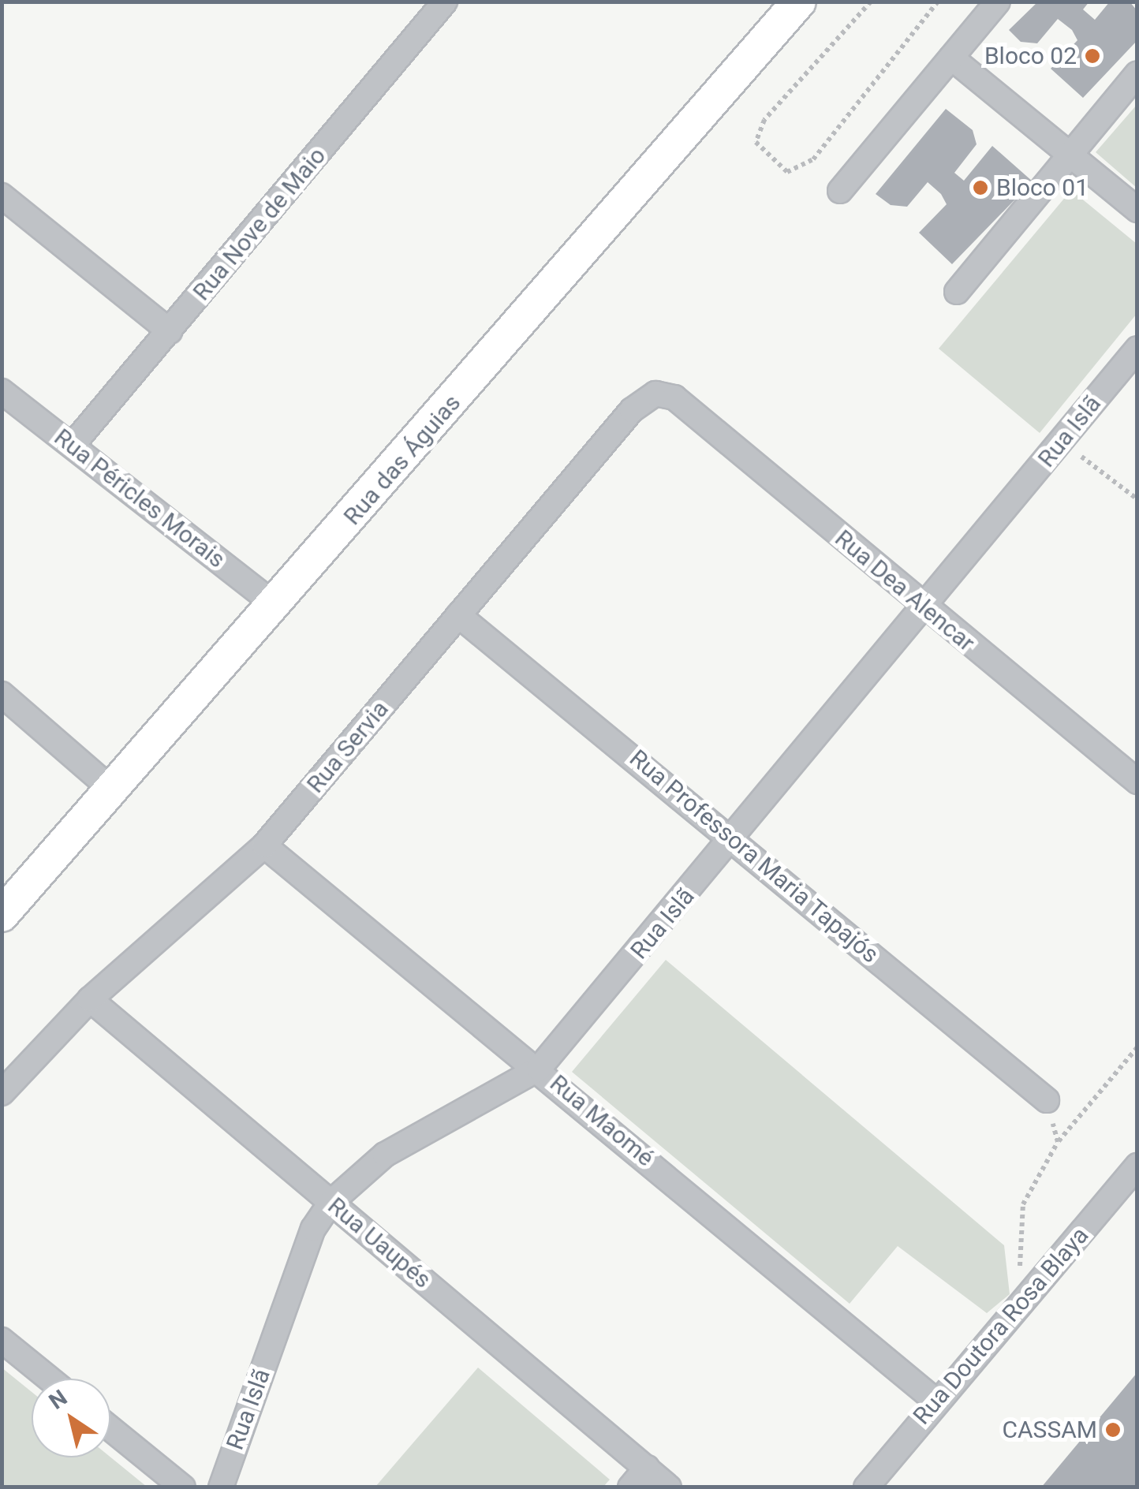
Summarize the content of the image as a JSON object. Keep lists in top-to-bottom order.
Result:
{
  "streets": {
    "street": [
      "Rua Nove de Maio",
      "Rua Islã",
      "Rua das Águias",
      "Rua Péricles Morais",
      "Rua Dea Alencar",
      "Rua Servia",
      "Rua Professora Maria Tapajós",
      "Rua Maomé",
      "Rua Uaupés",
      "Rua Doutora Rosa Blaya"
    ]
  },
  "crossings": [
    ["Rua Nove de Maio", "Rua Péricles Morais"],
    ["Rua Islã", "Rua Dea Alencar"],
    ["Rua Islã", "Rua Professora Maria Tapajós"],
    ["Rua Islã", "Rua Maomé"],
    ["Rua Islã", "Rua Uaupés"],
    ["Rua das Águias", "Rua Péricles Morais"],
    ["Rua Dea Alencar", "Rua Servia"],
    ["Rua Servia", "Rua Professora Maria Tapajós"],
    ["Rua Servia", "Rua Maomé"],
    ["Rua Servia", "Rua Uaupés"],
    ["Rua Maomé", "Rua Doutora Rosa Blaya"]
  ],
  "places": ["Bloco 02", "Bloco 01", "CASSAM"],
  "north": "top left"
}
